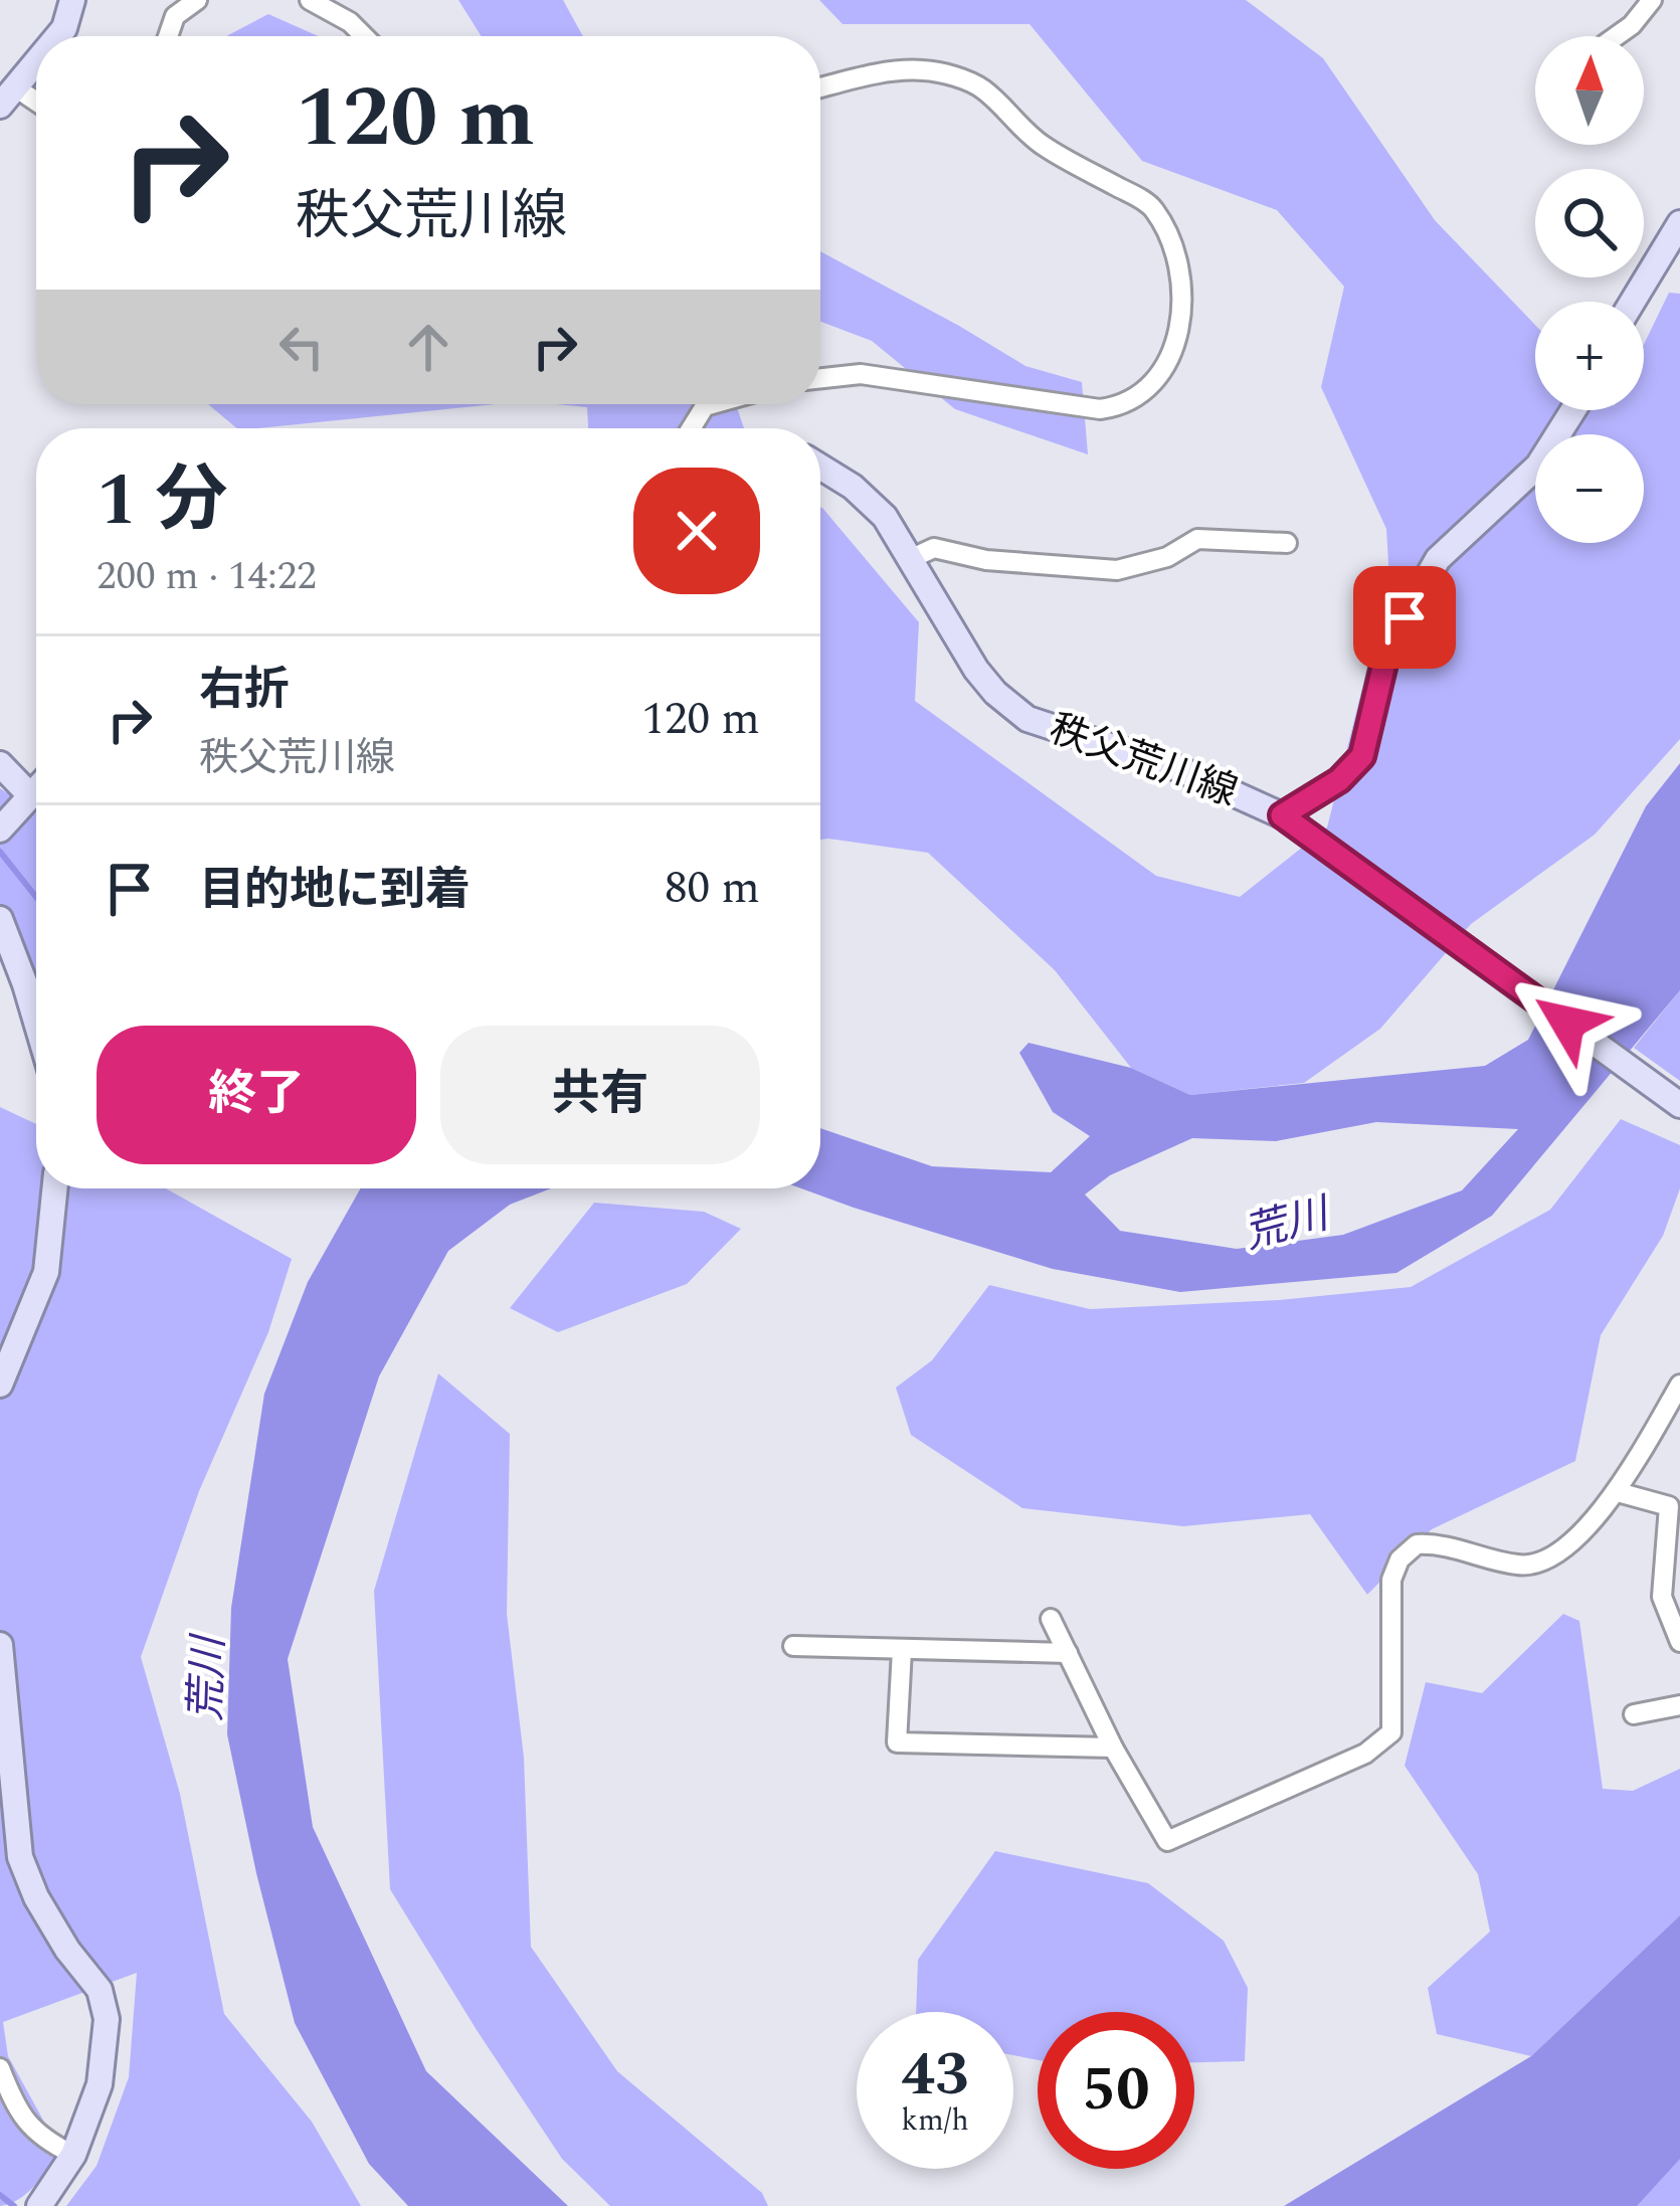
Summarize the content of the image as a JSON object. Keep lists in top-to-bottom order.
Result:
{
  "streets": {
    "main road": ["秩父荒川線"]
  },
  "water": ["荒川"],
  "north": "top",
  "page": {
    "map_buttons": ["+", "−"],
    "turn": ["120 m", "秩父荒川線"],
    "heading": ["1 分", "200 m · 14:22"],
    "list": [
      {
        "name": "右折",
        "note": "秩父荒川線",
        "value": "120 m"
      },
      {
        "name": "目的地に到着",
        "value": "80 m"
      }
    ],
    "buttons": ["終了", "共有"],
    "speed": "43 km/h",
    "limit": "50"
  }
}
